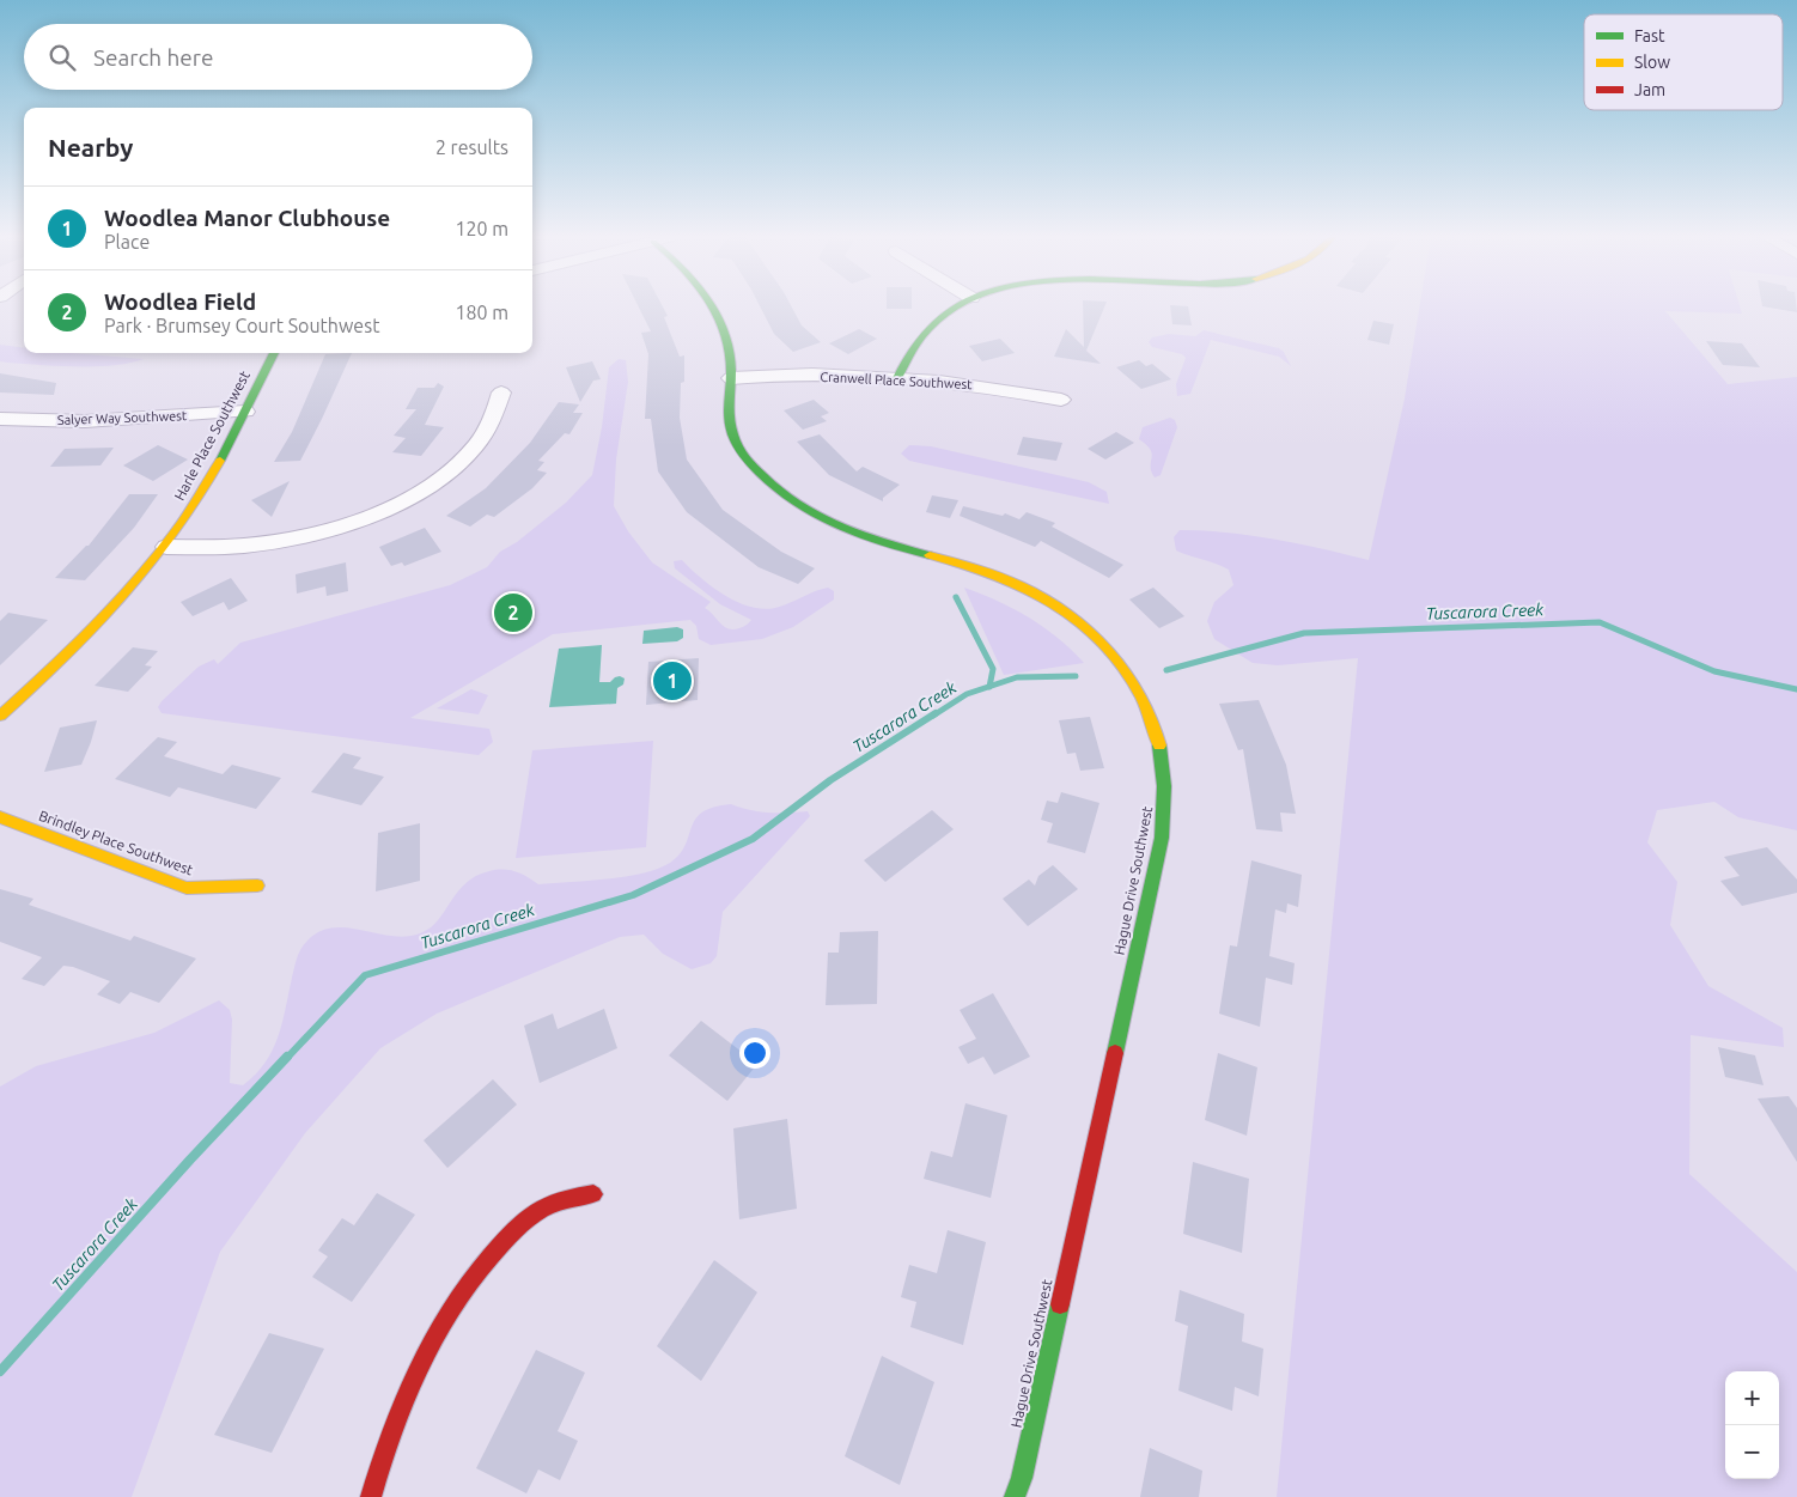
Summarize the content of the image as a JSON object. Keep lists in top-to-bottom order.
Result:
{
  "streets": {
    "street": [
      "Cranwell Place Southwest",
      "Salyer Way Southwest",
      "Harle Place Southwest",
      "Brindley Place Southwest",
      "Hague Drive Southwest"
    ]
  },
  "crossings": [
    ["Cranwell Place Southwest", "Hague Drive Southwest"],
    ["Salyer Way Southwest", "Harle Place Southwest"]
  ],
  "water": ["Tuscarora Creek"],
  "legend": ["Fast", "Slow", "Jam"],
  "page": {
    "search": "Search here",
    "heading": ["Nearby", "2 results"],
    "list": [
      {
        "mark": "1",
        "name": "Woodlea Manor Clubhouse",
        "note": "Place",
        "value": "120 m"
      },
      {
        "mark": "2",
        "name": "Woodlea Field",
        "note": "Park · Brumsey Court Southwest",
        "value": "180 m"
      }
    ],
    "pins": ["2", "1"],
    "map_buttons": ["+", "−"]
  }
}
